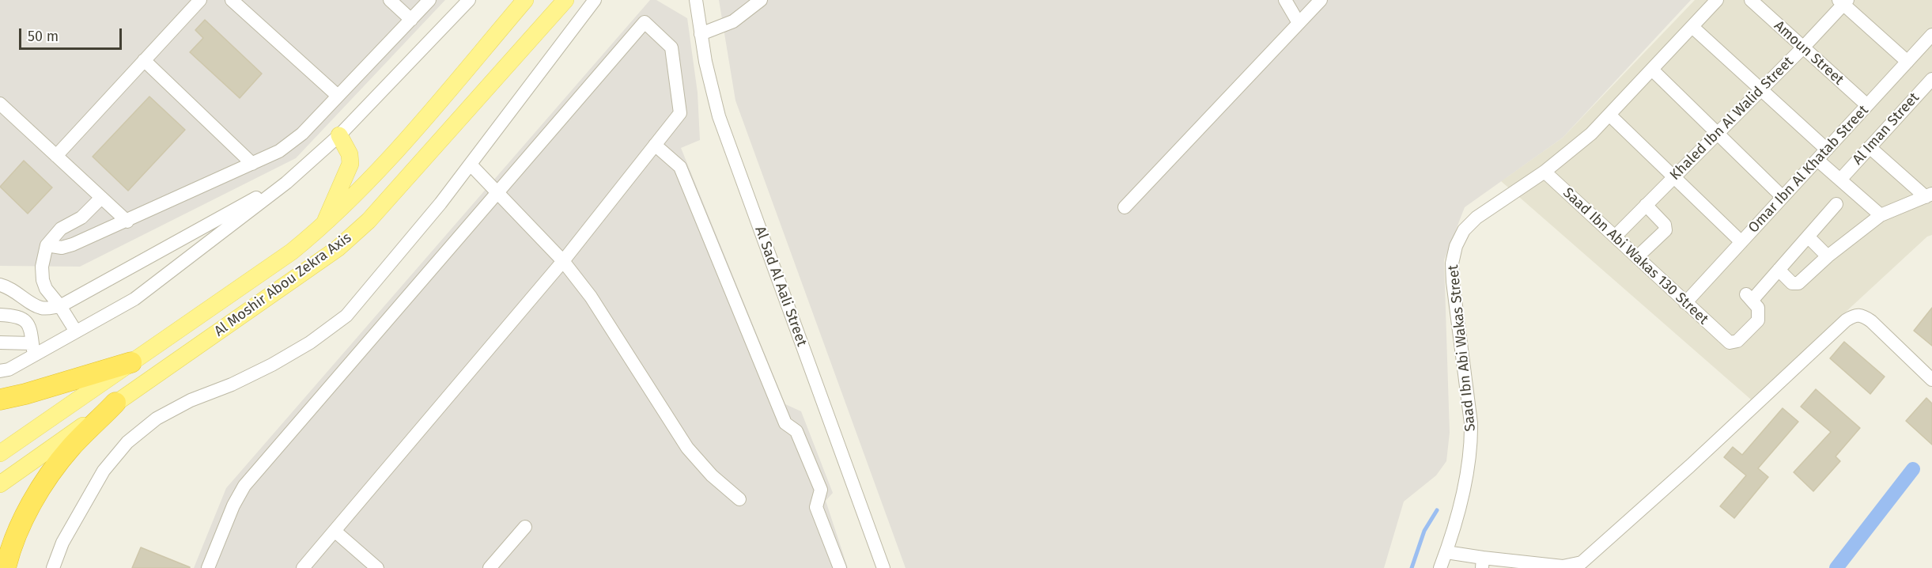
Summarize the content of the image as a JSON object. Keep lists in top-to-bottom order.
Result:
{
  "streets": {
    "main road": ["Al Moshir Abou Zekra Axis"],
    "street": [
      "Amoun Street",
      "Khaled Ibn Al Walid Street",
      "Al Iman Street",
      "Omar Ibn Al Khatab Street",
      "Saad Ibn Abi Wakas 130 Street",
      "Al Sad Al Aali Street",
      "Saad Ibn Abi Wakas Street"
    ]
  },
  "crossings": [
    ["Amoun Street", "Khaled Ibn Al Walid Street"],
    ["Amoun Street", "Omar Ibn Al Khatab Street"],
    ["Khaled Ibn Al Walid Street", "Saad Ibn Abi Wakas 130 Street"],
    ["Omar Ibn Al Khatab Street", "Saad Ibn Abi Wakas 130 Street"],
    ["Saad Ibn Abi Wakas 130 Street", "Saad Ibn Abi Wakas Street"]
  ],
  "scale_bar": "50 m"
}
